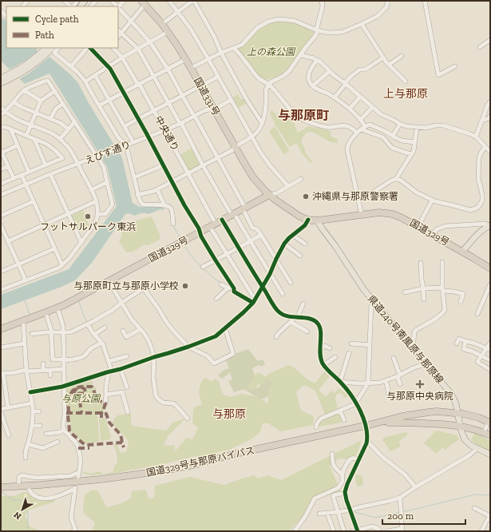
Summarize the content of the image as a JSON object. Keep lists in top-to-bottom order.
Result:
{
  "streets": {
    "highway": ["国道331号", "国道329号", "国道329号与那原バイパス"],
    "main road": ["県道240号南風原与那原線"],
    "street": ["中央通り", "えびす通り"]
  },
  "crossings": [
    ["国道331号", "えびす通り"],
    ["国道331号", "国道329号"],
    ["中央通り", "えびす通り"],
    ["中央通り", "国道329号"],
    ["国道329号", "県道240号南風原与那原線"],
    ["県道240号南風原与那原線", "国道329号与那原バイパス"]
  ],
  "districts": ["上与那原", "与那原町", "与那原"],
  "parks": ["上の森公園", "与原公園"],
  "places": {
    "other": ["沖縄県与那原警察署", "フットサルパーク東浜", "与那原町立与那原小学校"],
    "health": ["与那原中央病院"]
  },
  "legend": ["Cycle path", "Path"],
  "scale_bar": "200 m",
  "north": "bottom left"
}
